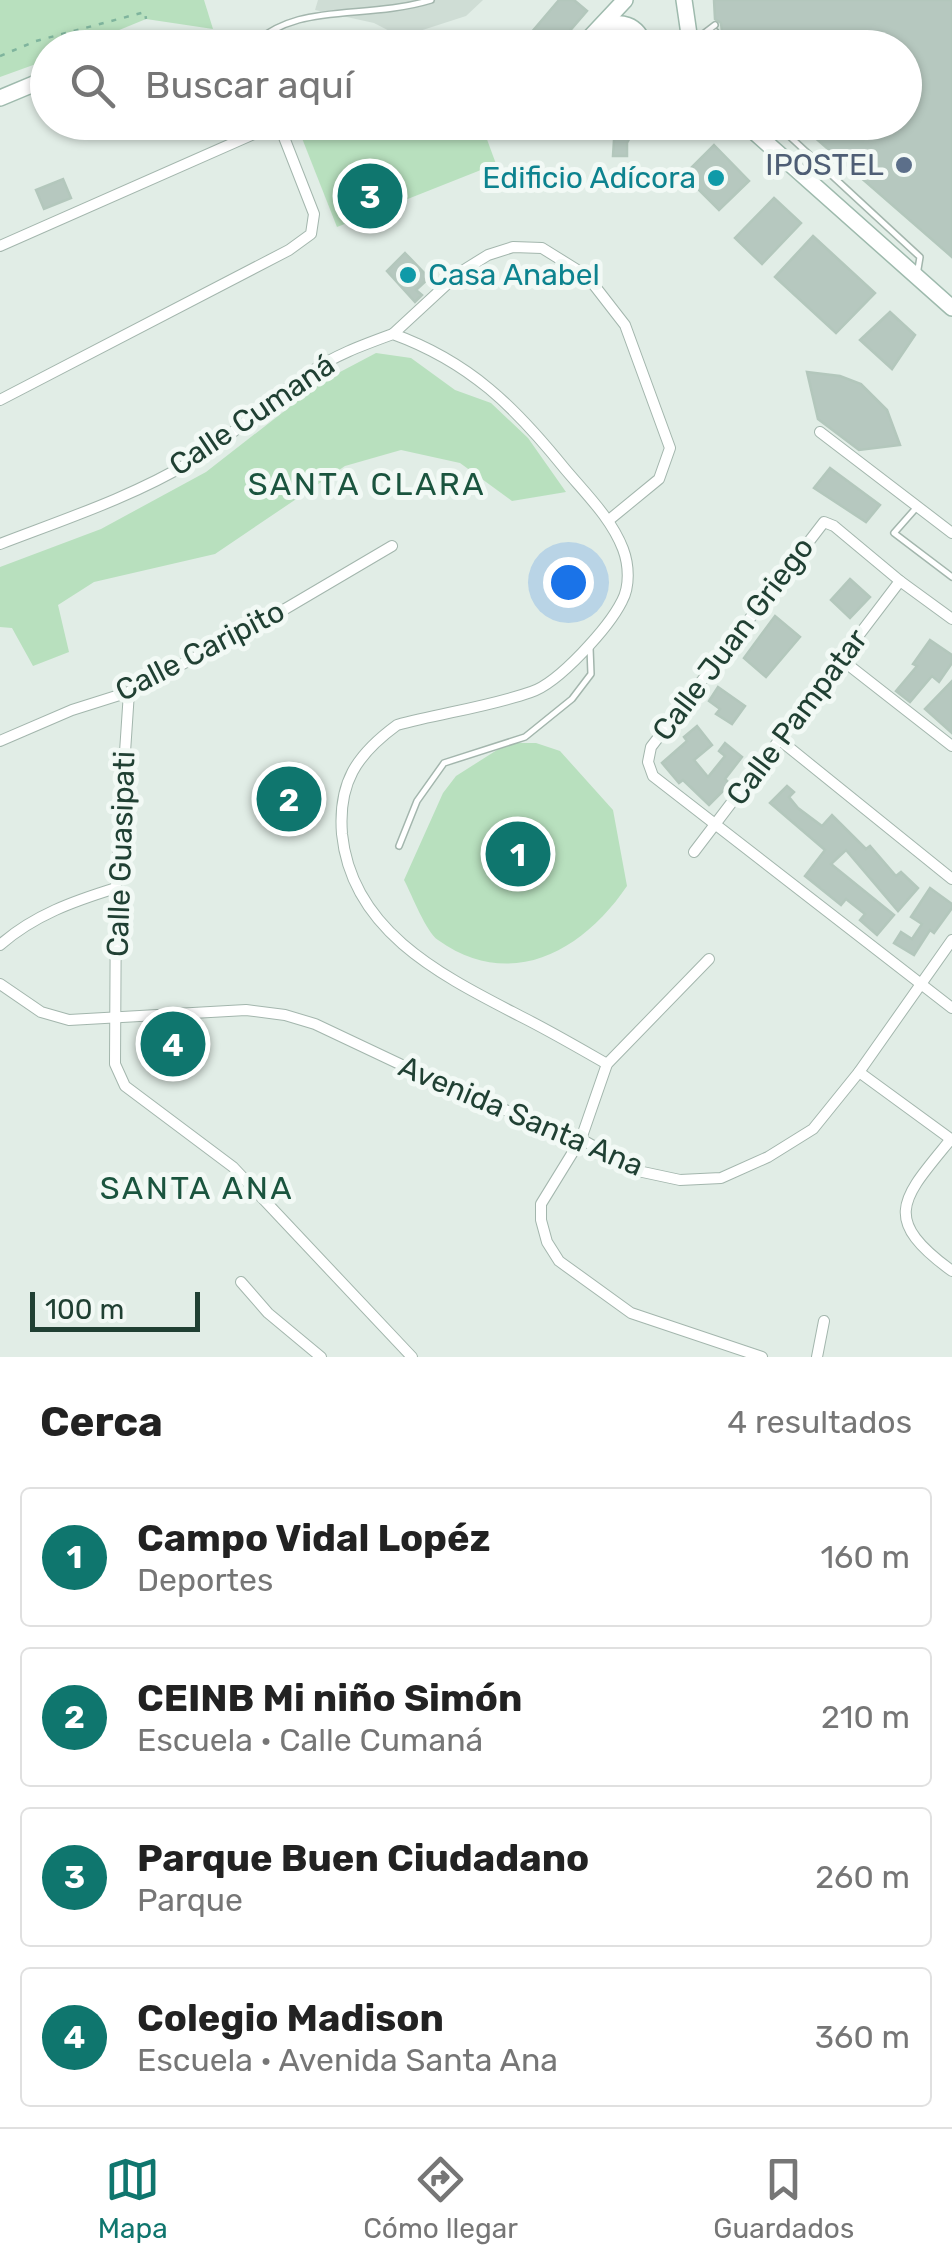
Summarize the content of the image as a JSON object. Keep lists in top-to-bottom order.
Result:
{
  "streets": {
    "street": [
      "Calle Cumaná",
      "Calle Juan Griego",
      "Calle Caripito",
      "Calle Pampatar",
      "Calle Guasipati",
      "Avenida Santa Ana"
    ]
  },
  "crossings": [
    ["Calle Juan Griego", "Calle Pampatar"],
    ["Calle Caripito", "Calle Guasipati"],
    ["Calle Guasipati", "Avenida Santa Ana"]
  ],
  "districts": ["SANTA CLARA", "SANTA ANA"],
  "places": ["IPOSTEL", "Edificio Adícora", "Casa Anabel"],
  "scale_bar": "100 m",
  "page": {
    "search": "Buscar aquí",
    "pins": [
      "3",
      "2",
      "1",
      "4"
    ],
    "scale": "100 m",
    "heading": ["Cerca", "4 resultados"],
    "list": [
      {
        "mark": "1",
        "name": "Campo Vidal Lopéz",
        "note": "Deportes",
        "value": "160 m"
      },
      {
        "mark": "2",
        "name": "CEINB Mi niño Simón",
        "note": "Escuela · Calle Cumaná",
        "value": "210 m"
      },
      {
        "mark": "3",
        "name": "Parque Buen Ciudadano",
        "note": "Parque",
        "value": "260 m"
      },
      {
        "mark": "4",
        "name": "Colegio Madison",
        "note": "Escuela · Avenida Santa Ana",
        "value": "360 m"
      }
    ],
    "nav": ["Mapa", "Cómo llegar", "Guardados"]
  }
}
